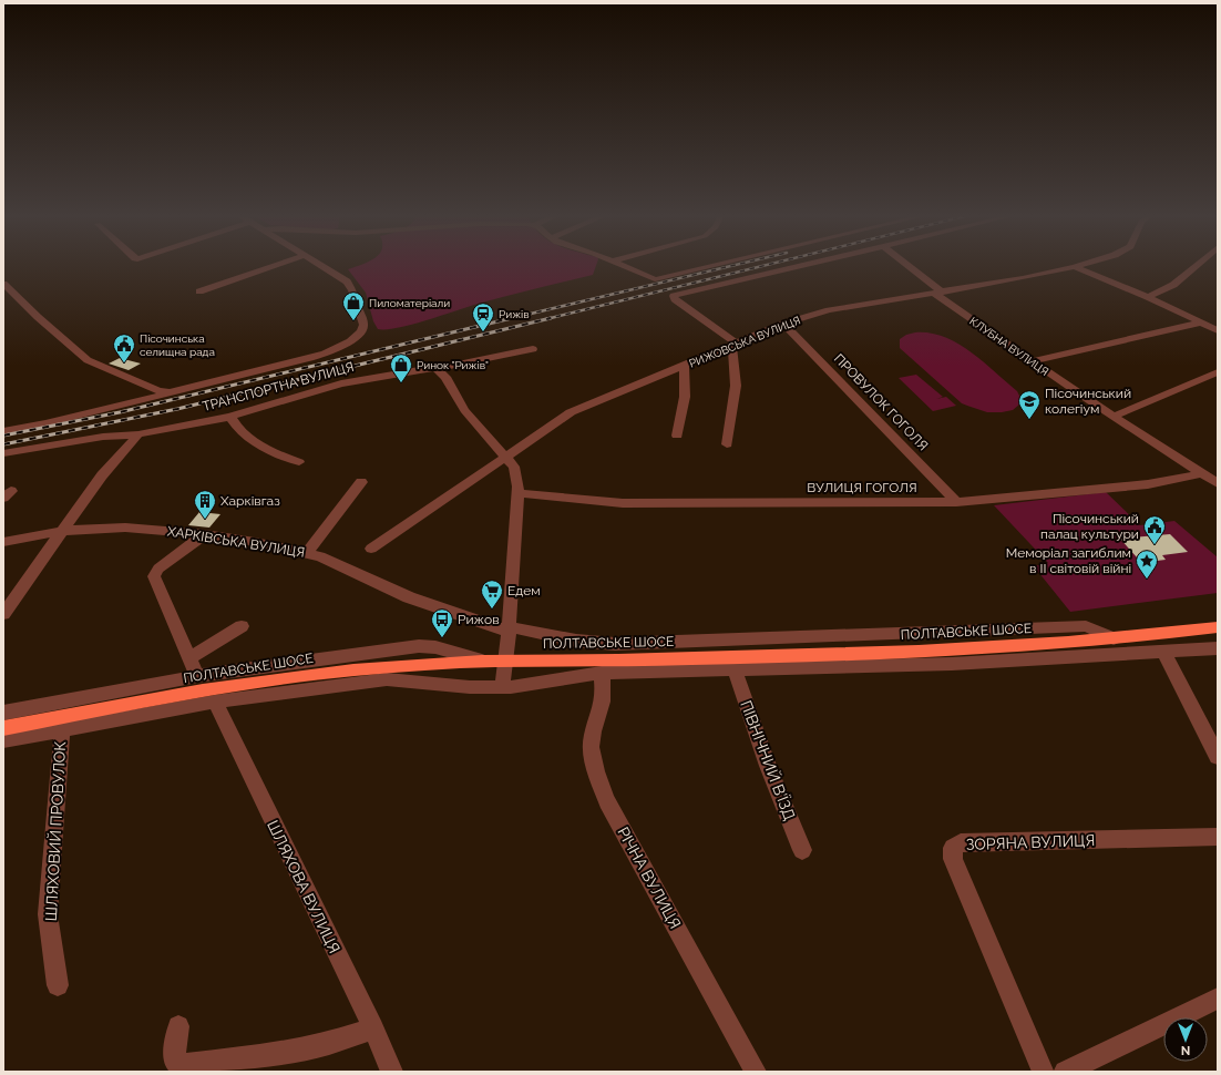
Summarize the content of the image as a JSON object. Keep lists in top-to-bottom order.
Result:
{
  "streets": {
    "highway": ["ПОЛТАВСЬКЕ ШОСЕ"],
    "street": [
      "РИЖОВСЬКА ВУЛИЦЯ",
      "КЛУБНА ВУЛИЦЯ",
      "ТРАНСПОРТНА ВУЛИЦЯ",
      "ПРОВУЛОК ГОГОЛЯ",
      "ВУЛИЦЯ ГОГОЛЯ",
      "ХАРКІВСЬКА ВУЛИЦЯ",
      "ПІВНІЧНИЙ В’ЇЗД",
      "ШЛЯХОВИЙ ПРОВУЛОК",
      "ЗОРЯНА ВУЛИЦЯ",
      "РІЧНА ВУЛИЦЯ",
      "ШЛЯХОВА ВУЛИЦЯ"
    ]
  },
  "crossings": [
    ["РИЖОВСЬКА ВУЛИЦЯ", "КЛУБНА ВУЛИЦЯ"],
    ["РИЖОВСЬКА ВУЛИЦЯ", "ПРОВУЛОК ГОГОЛЯ"],
    ["КЛУБНА ВУЛИЦЯ", "ВУЛИЦЯ ГОГОЛЯ"],
    ["ПРОВУЛОК ГОГОЛЯ", "ВУЛИЦЯ ГОГОЛЯ"],
    ["ХАРКІВСЬКА ВУЛИЦЯ", "ПОЛТАВСЬКЕ ШОСЕ"]
  ],
  "places": {
    "shop": ["Пиломатеріали", "Ринок \"Рижів\""],
    "station": ["Рижів"],
    "public building": ["Пісочинська селищна рада", "Пісочинський палац культури"],
    "school or university": ["Пісочинський колегіум"],
    "building": ["Харківгаз"],
    "place": ["Меморіал загиблим в II світовій війні"],
    "supermarket": ["Едем"],
    "bus stop": ["Рижов"]
  },
  "north": "bottom"
}
